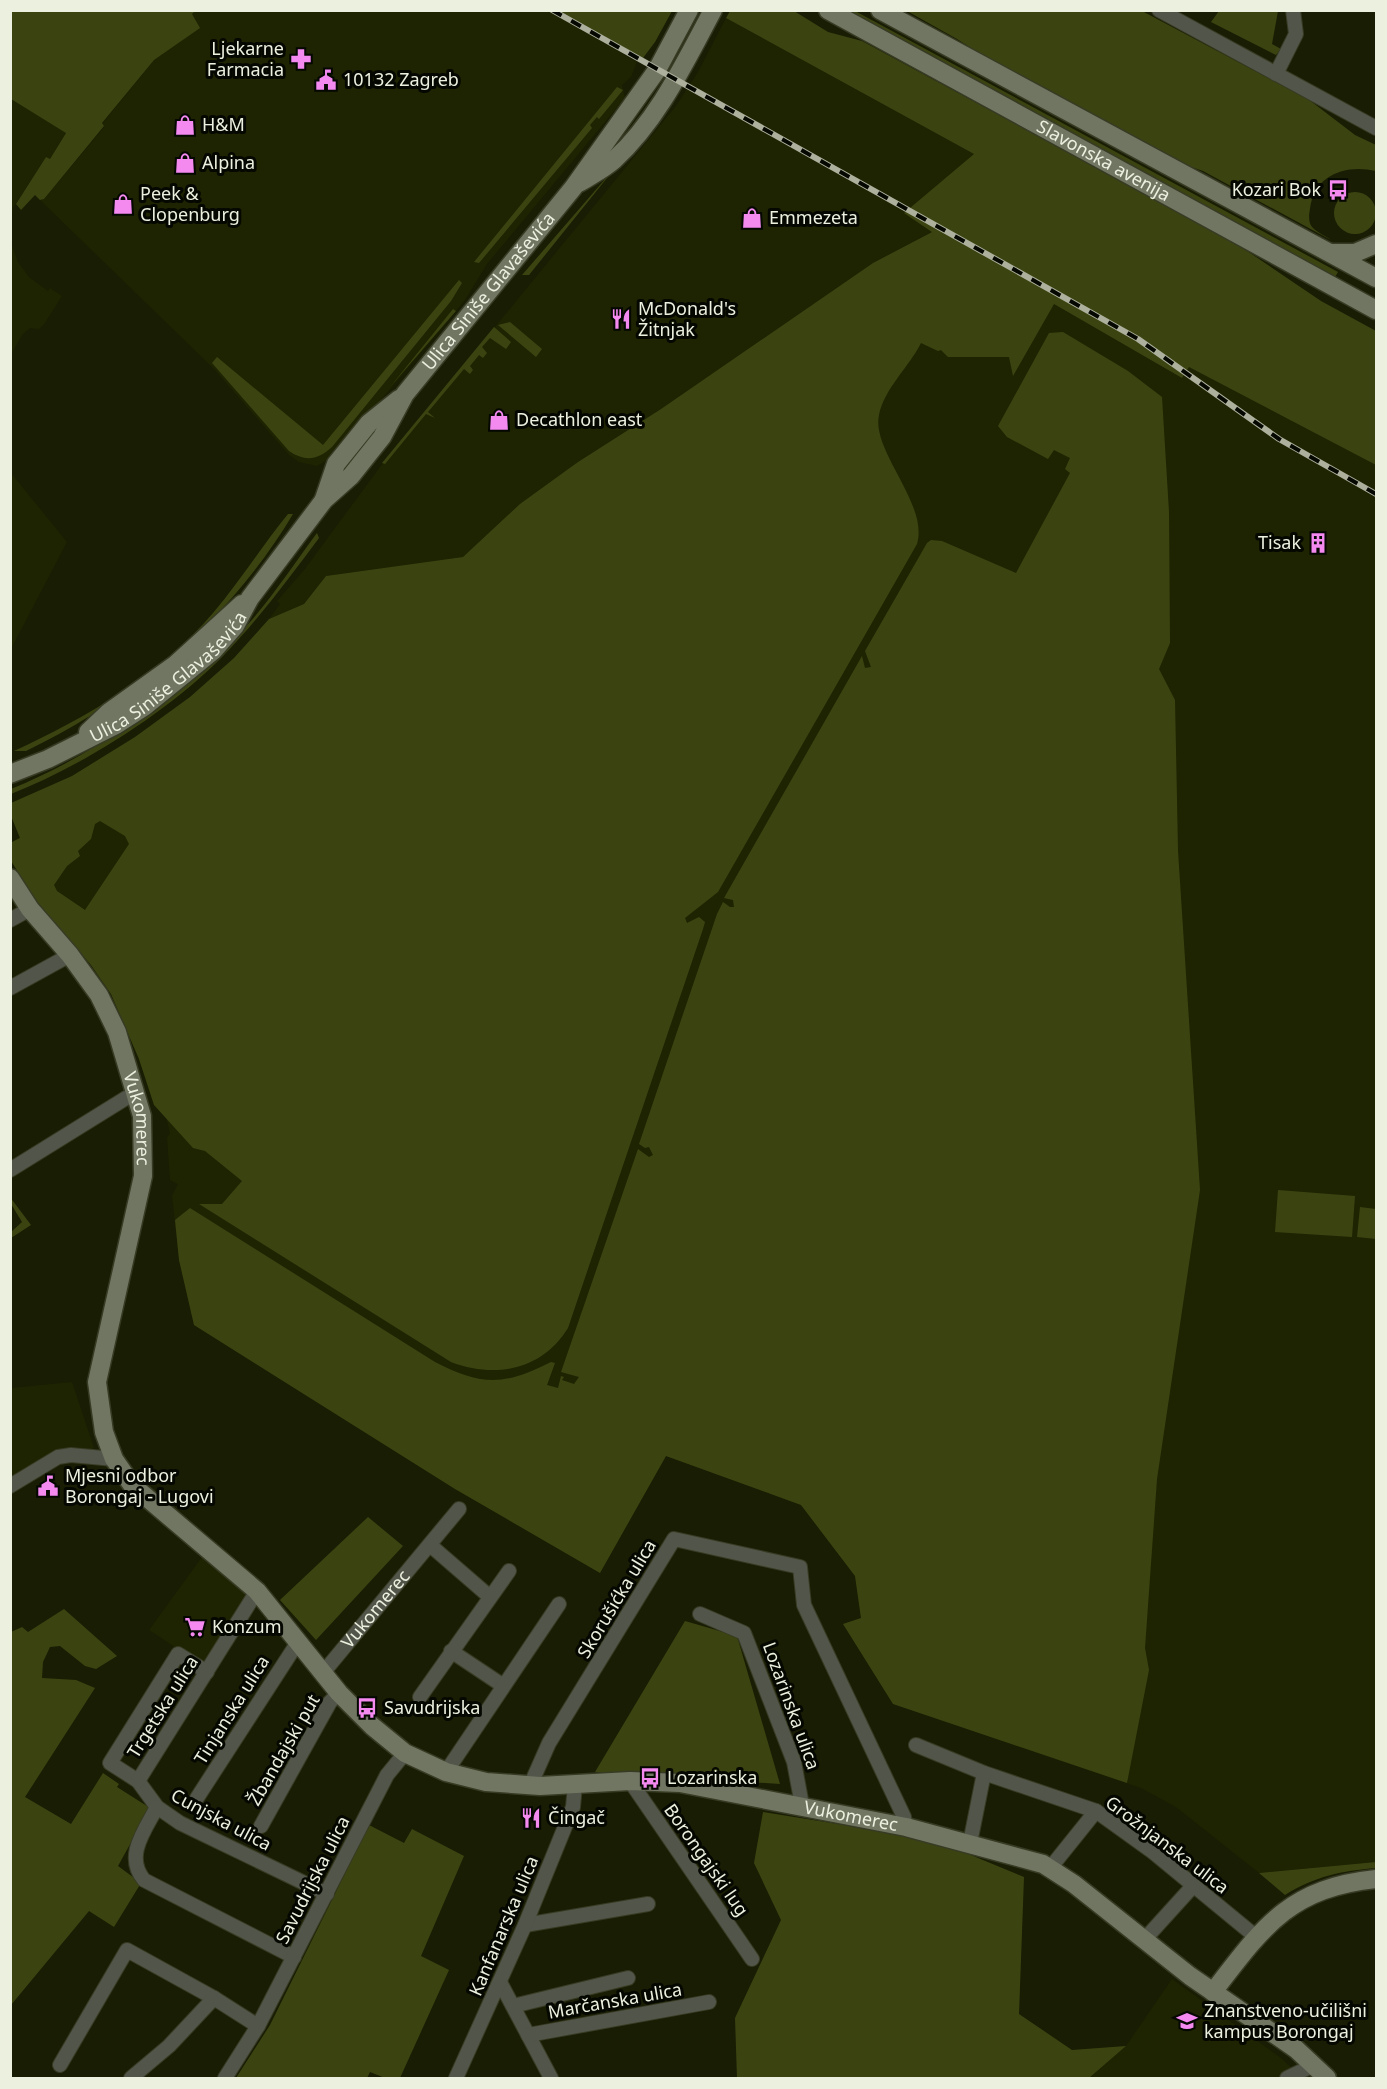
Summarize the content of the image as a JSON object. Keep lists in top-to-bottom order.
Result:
{
  "streets": {
    "street": [
      "Slavonska avenija",
      "Ulica Siniše Glavaševića",
      "Vukomerec",
      "Skorušićka ulica",
      "Lozarinska ulica",
      "Trgetska ulica",
      "Tinjanska ulica",
      "Žbandajski put",
      "Cunjska ulica",
      "Grožnjanska ulica",
      "Borongajski lug",
      "Savudrijska ulica",
      "Kanfanarska ulica",
      "Marčanska ulica"
    ]
  },
  "crossings": [
    ["Vukomerec", "Skorušićka ulica"],
    ["Vukomerec", "Lozarinska ulica"],
    ["Vukomerec", "Trgetska ulica"],
    ["Vukomerec", "Tinjanska ulica"],
    ["Vukomerec", "Žbandajski put"],
    ["Vukomerec", "Borongajski lug"],
    ["Vukomerec", "Savudrijska ulica"],
    ["Vukomerec", "Kanfanarska ulica"],
    ["Trgetska ulica", "Cunjska ulica"],
    ["Cunjska ulica", "Savudrijska ulica"]
  ],
  "places": {
    "pharmacy": ["Ljekarne Farmacia"],
    "public building": ["10132 Zagreb", "Mjesni odbor Borongaj - Lugovi"],
    "shop": [
      "H&M",
      "Alpina",
      "Peek & Clopenburg",
      "Emmezeta",
      "Decathlon east"
    ],
    "bus stop": ["Kozari Bok", "Savudrijska", "Lozarinska"],
    "restaurant": ["McDonald's Žitnjak", "Čingač"],
    "building": ["Tisak"],
    "supermarket": ["Konzum"],
    "school or university": ["Znanstveno-učilišni kampus Borongaj"]
  }
}
